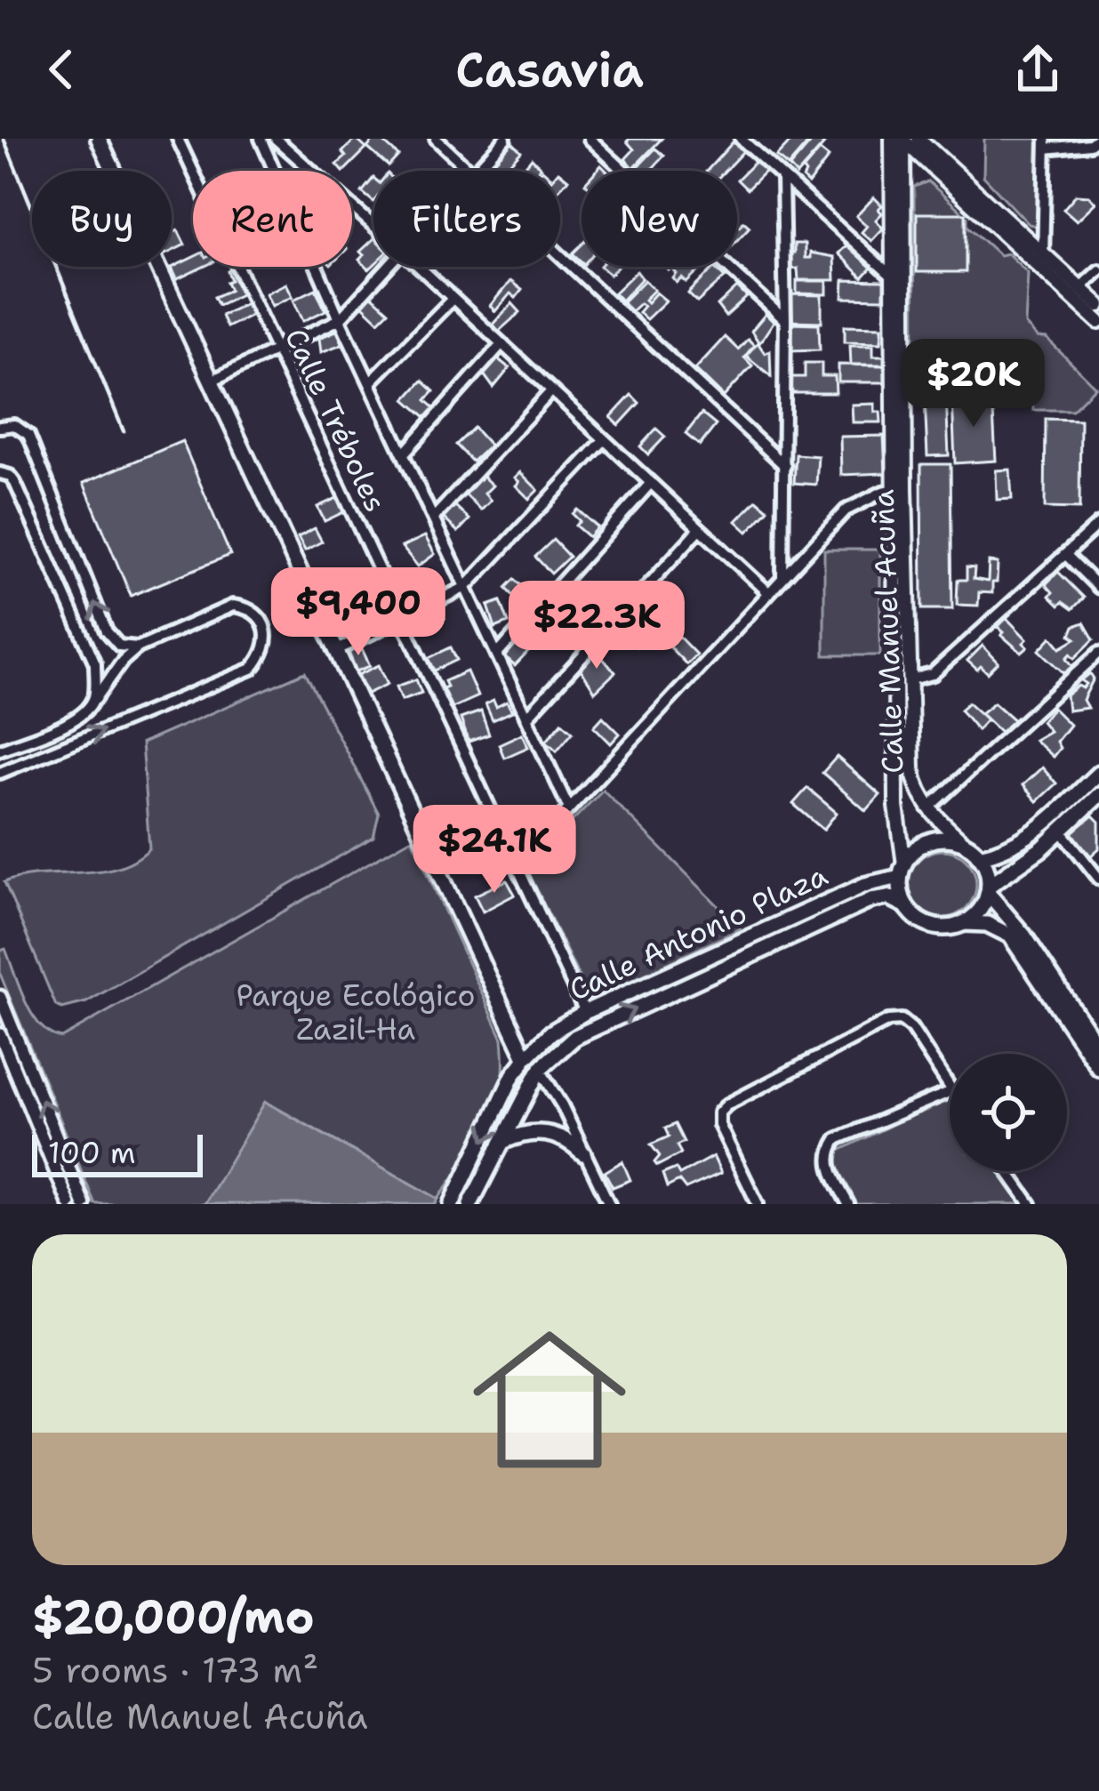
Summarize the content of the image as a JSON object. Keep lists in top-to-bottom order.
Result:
{
  "streets": {
    "main road": ["Calle Manuel Acuña", "Calle Antonio Plaza"],
    "street": ["Calle Tréboles"]
  },
  "crossings": [
    ["Calle Tréboles", "Calle Antonio Plaza"],
    ["Calle Manuel Acuña", "Calle Antonio Plaza"]
  ],
  "parks": ["Parque Ecológico Zazil-Ha"],
  "scale_bar": "100 m",
  "page": {
    "header": "Casavia",
    "chip": [
      "Buy",
      "Rent",
      "Filters",
      "New"
    ],
    "price": [
      "$20K",
      "$9,400",
      "$22.3K",
      "$24.1K"
    ],
    "scale": "100 m",
    "list": [
      {
        "name": "$20,000/mo",
        "note": "5 rooms · 173 m² · Calle Manuel Acuña"
      }
    ]
  }
}
